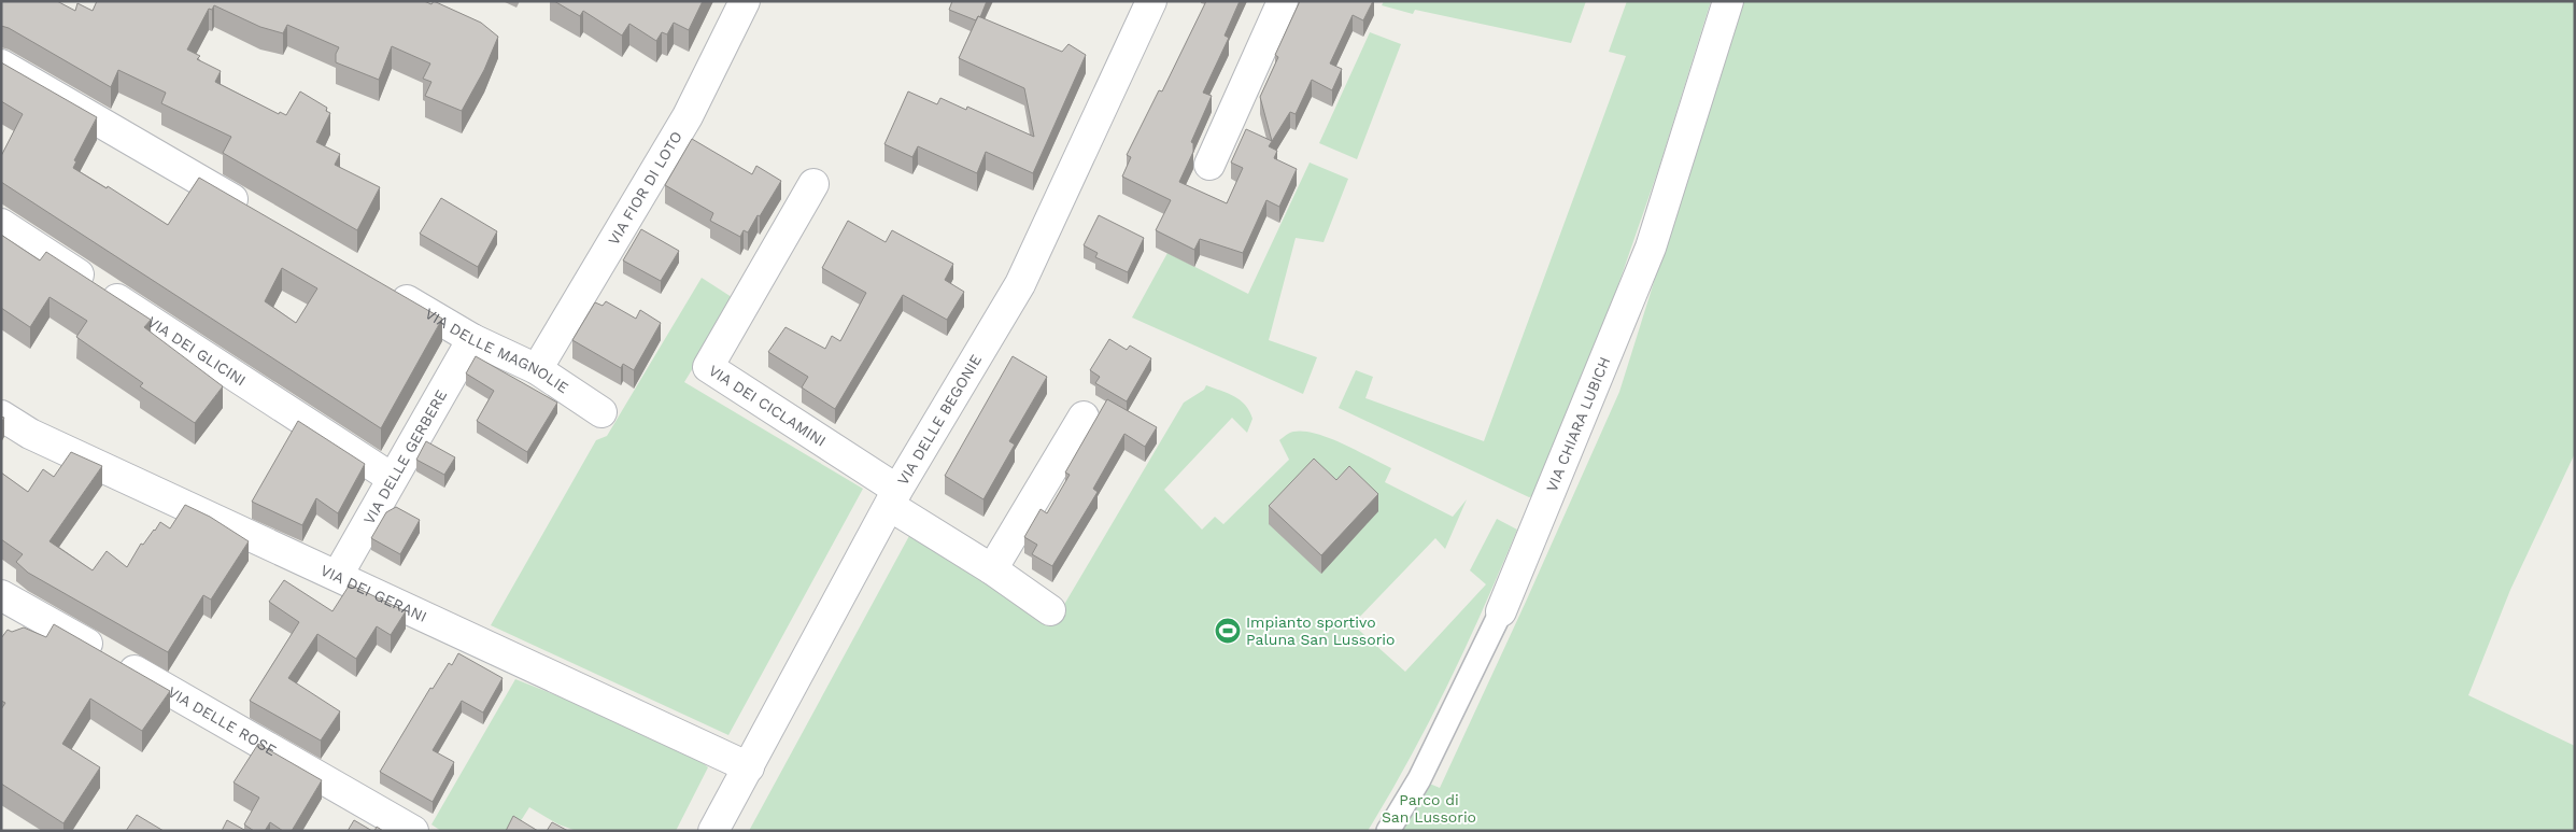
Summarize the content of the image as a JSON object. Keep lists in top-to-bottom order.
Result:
{
  "streets": {
    "street": [
      "VIA FIOR DI LOTO",
      "VIA DEI GLICINI",
      "VIA DELLE MAGNOLIE",
      "VIA DEI CICLAMINI",
      "VIA DELLE BEGONIE",
      "VIA CHIARA LUBICH",
      "VIA DELLE GERBERE",
      "VIA DEI GERANI",
      "VIA DELLE ROSE"
    ]
  },
  "crossings": [
    ["VIA FIOR DI LOTO", "VIA DELLE MAGNOLIE"],
    ["VIA DEI GLICINI", "VIA DELLE GERBERE"],
    ["VIA DELLE MAGNOLIE", "VIA DELLE GERBERE"],
    ["VIA DEI CICLAMINI", "VIA DELLE BEGONIE"],
    ["VIA DELLE BEGONIE", "VIA DEI GERANI"],
    ["VIA DELLE GERBERE", "VIA DEI GERANI"]
  ],
  "parks": ["Parco di San Lussorio"],
  "places": {
    "sports": ["Impianto sportivo Paluna San Lussorio"]
  }
}
